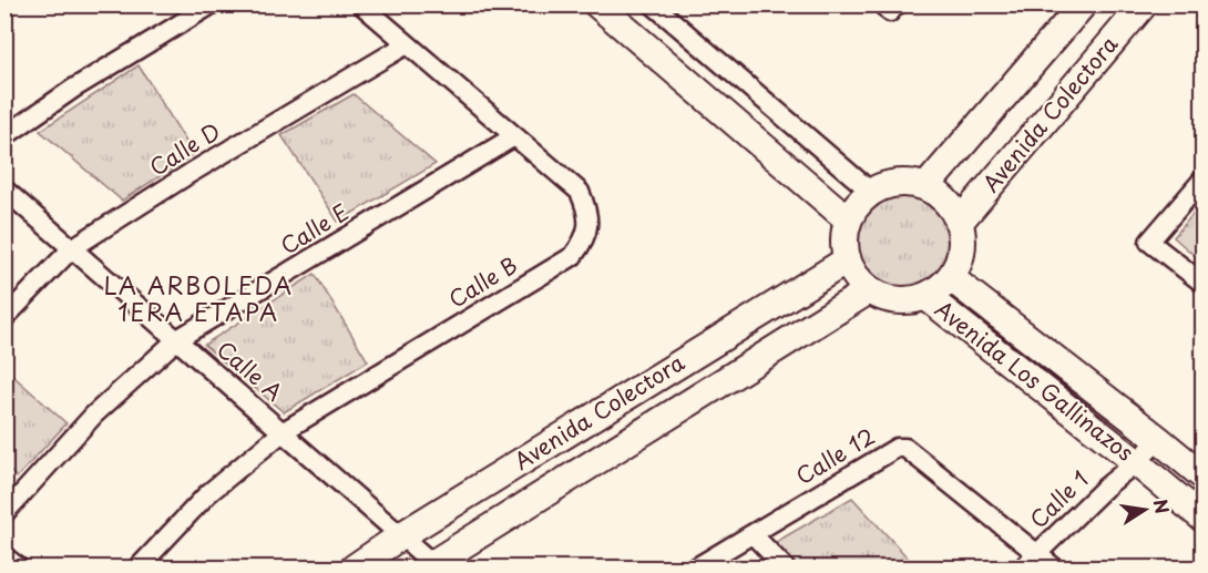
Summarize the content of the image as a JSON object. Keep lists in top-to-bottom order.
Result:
{
  "streets": {
    "street": [
      "Avenida Colectora",
      "Calle D",
      "Calle E",
      "Calle B",
      "Calle A",
      "Avenida Los Gallinazos",
      "Calle 12",
      "Calle 1"
    ]
  },
  "crossings": [
    ["Avenida Colectora", "Calle A"],
    ["Avenida Colectora", "Avenida Los Gallinazos"],
    ["Calle D", "Calle B"],
    ["Calle D", "Calle A"],
    ["Calle E", "Calle B"],
    ["Calle E", "Calle A"],
    ["Calle B", "Calle A"],
    ["Avenida Los Gallinazos", "Calle 1"],
    ["Calle 12", "Calle 1"]
  ],
  "districts": ["LA ARBOLEDA 1ERA ETAPA"],
  "north": "right"
}
